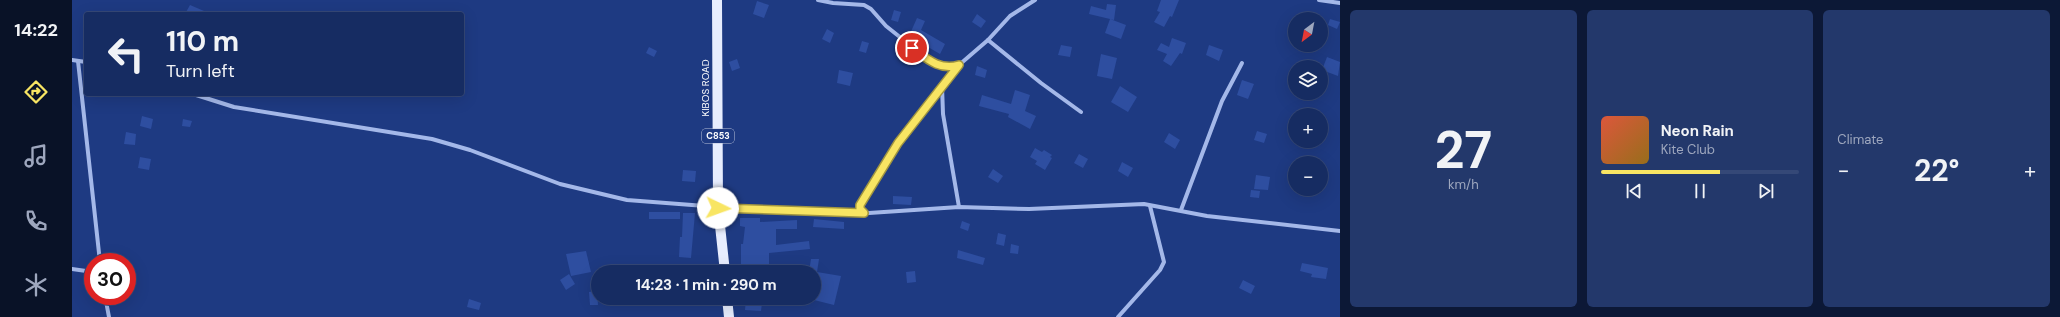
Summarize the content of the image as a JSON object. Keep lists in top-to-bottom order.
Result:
{
  "streets": {
    "main road": ["KIBOS ROAD", "C853"]
  },
  "north": "bottom left",
  "page": {
    "tabs": "14:22",
    "tile": [
      ["27", "km/h"],
      "Climate"
    ],
    "map_buttons": ["+", "−"],
    "turn": ["110 m", "Turn left"],
    "song": ["Neon Rain", "Kite Club"],
    "heat": ["−", "22°", "+"],
    "limit": "30",
    "trip": "14:23 · 1 min · 290 m"
  }
}
